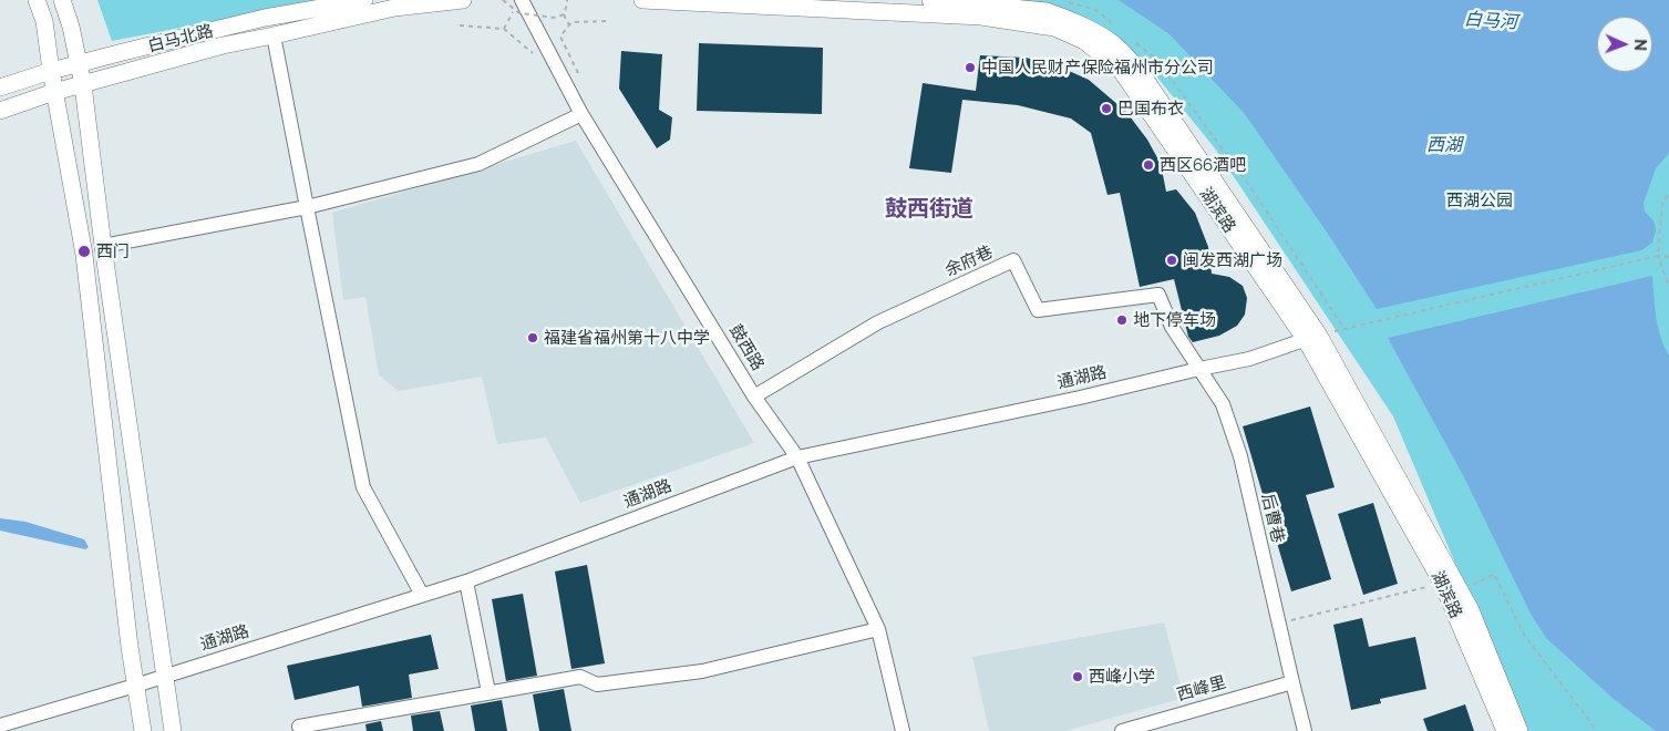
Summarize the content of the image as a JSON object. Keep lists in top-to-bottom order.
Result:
{
  "streets": {
    "main road": ["白马北路", "湖滨路"],
    "street": [
      "余府巷",
      "鼓西路",
      "通湖路",
      "后曹巷",
      "西峰里"
    ]
  },
  "crossings": [
    ["湖滨路", "通湖路"],
    ["余府巷", "鼓西路"],
    ["余府巷", "后曹巷"],
    ["鼓西路", "通湖路"],
    ["通湖路", "后曹巷"],
    ["后曹巷", "西峰里"]
  ],
  "districts": ["鼓西街道"],
  "water": ["白马河", "西湖"],
  "parks": ["西湖公园"],
  "places": [
    "中国人民财产保险福州市分公司",
    "巴国布衣",
    "西区66酒吧",
    "西门",
    "闽发西湖广场",
    "地下停车场",
    "福建省福州第十八中学",
    "西峰小学"
  ],
  "north": "right"
}
